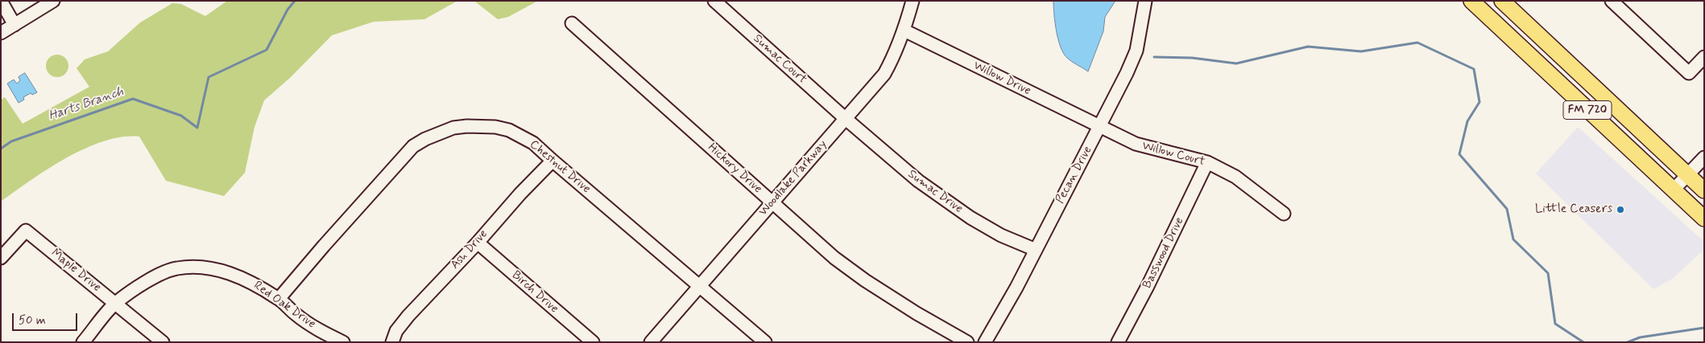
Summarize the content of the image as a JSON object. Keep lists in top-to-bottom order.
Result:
{
  "streets": {
    "main road": ["FM 720"],
    "street": [
      "Sumac Court",
      "Willow Drive",
      "Willow Court",
      "Chestnut Drive",
      "Hickory Drive",
      "Pecan Drive",
      "Woodlake Parkway",
      "Sumac Drive",
      "Ash Drive",
      "Basswood Drive",
      "Maple Drive",
      "Birch Drive",
      "Red Oak Drive"
    ]
  },
  "crossings": [
    ["Sumac Court", "Woodlake Parkway"],
    ["Sumac Court", "Sumac Drive"],
    ["Willow Drive", "Willow Court"],
    ["Willow Drive", "Pecan Drive"],
    ["Willow Drive", "Woodlake Parkway"],
    ["Willow Court", "Pecan Drive"],
    ["Willow Court", "Basswood Drive"],
    ["Chestnut Drive", "Woodlake Parkway"],
    ["Chestnut Drive", "Ash Drive"],
    ["Chestnut Drive", "Red Oak Drive"],
    ["Hickory Drive", "Woodlake Parkway"],
    ["Pecan Drive", "Sumac Drive"],
    ["Woodlake Parkway", "Sumac Drive"],
    ["Ash Drive", "Birch Drive"],
    ["Maple Drive", "Red Oak Drive"]
  ],
  "water": ["Harts Branch"],
  "places": ["Little Ceasers"],
  "scale_bar": "50 m"
}
